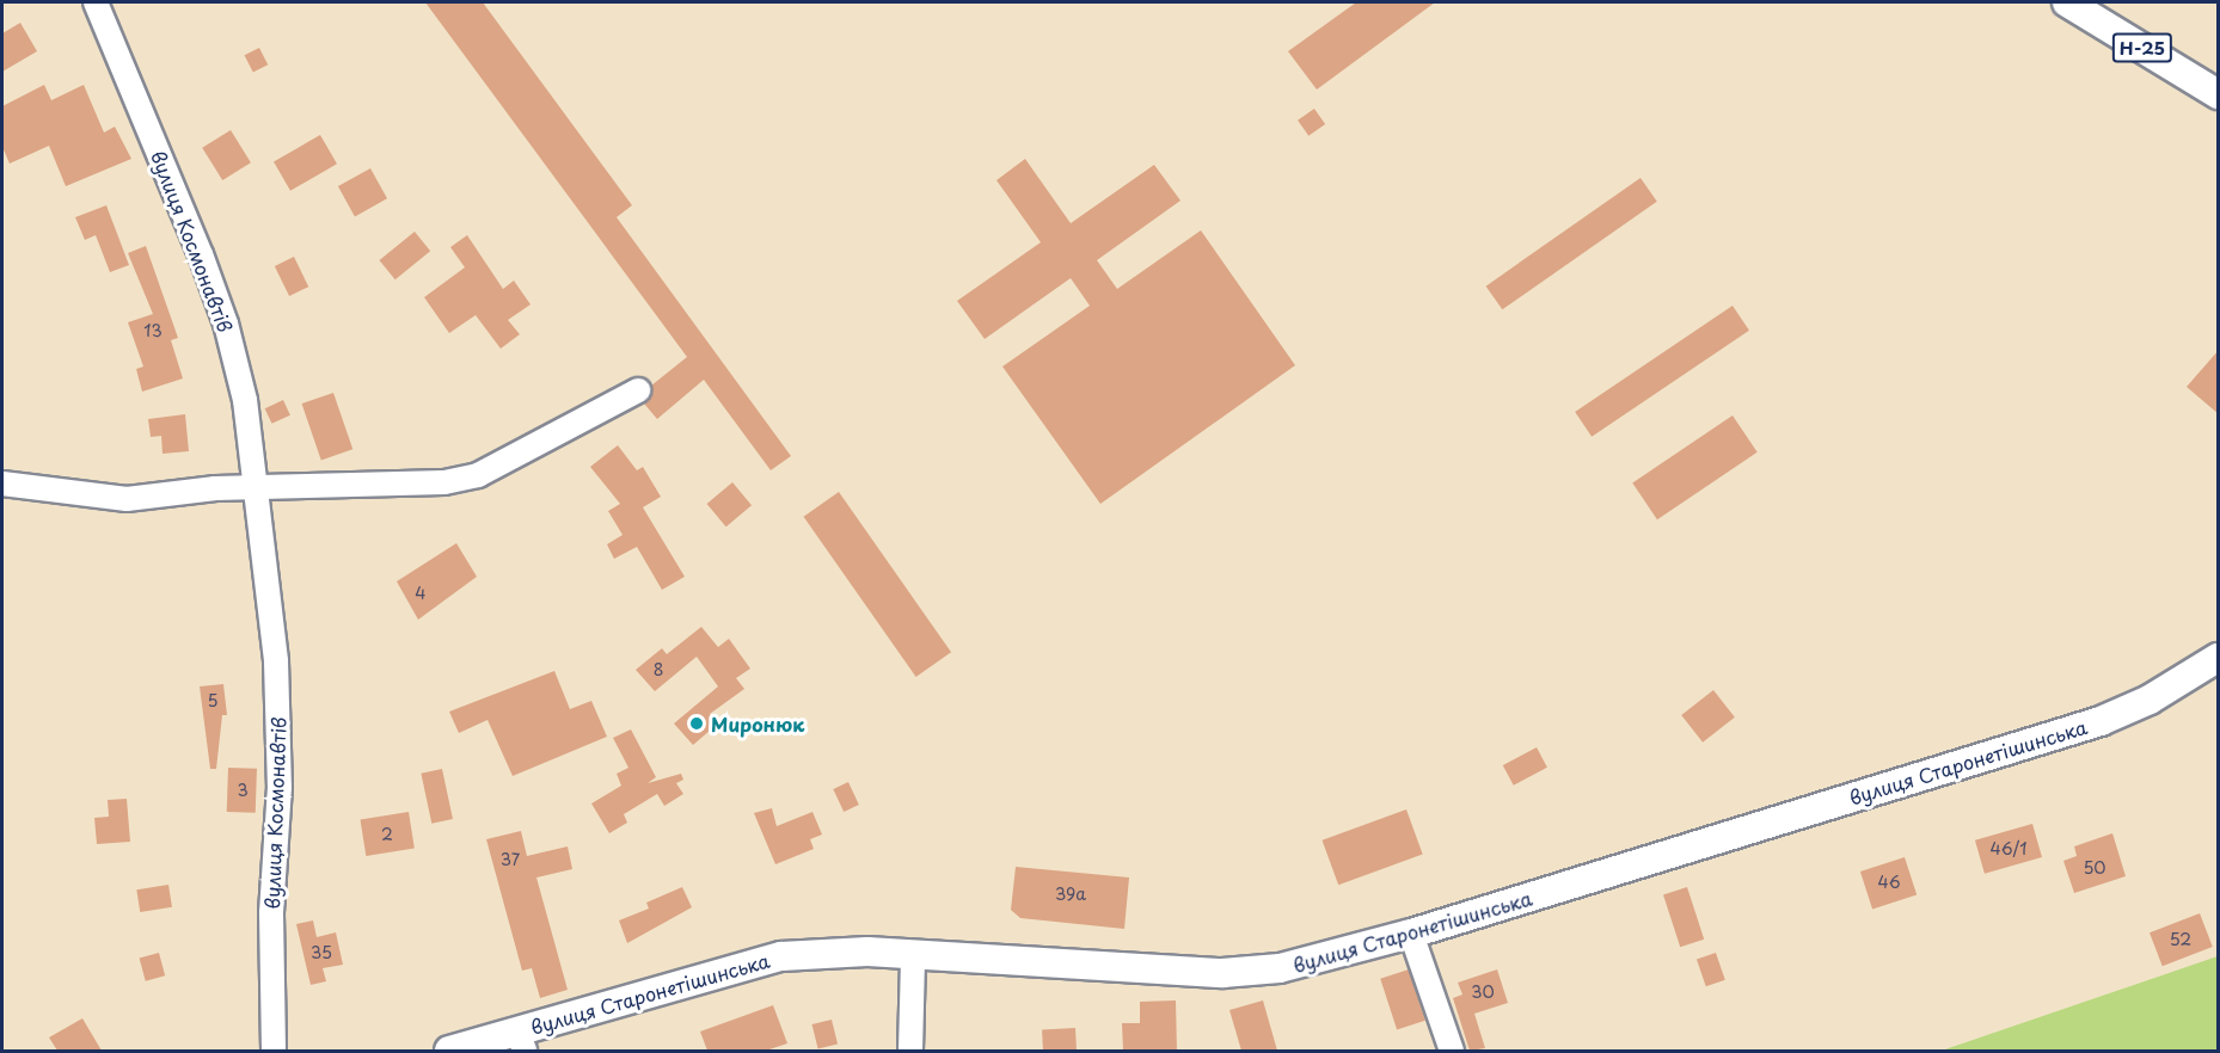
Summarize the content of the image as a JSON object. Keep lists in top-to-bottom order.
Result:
{
  "streets": {
    "main road": ["Н-25", "вулиця Старонетішинська"],
    "street": ["вулиця Космонавтів"]
  },
  "places": ["Миронюк"],
  "house_numbers": [
    "13",
    "4",
    "8",
    "5",
    "3",
    "2",
    "46/1",
    "37",
    "50",
    "46",
    "39а",
    "52",
    "35",
    "30"
  ]
}
